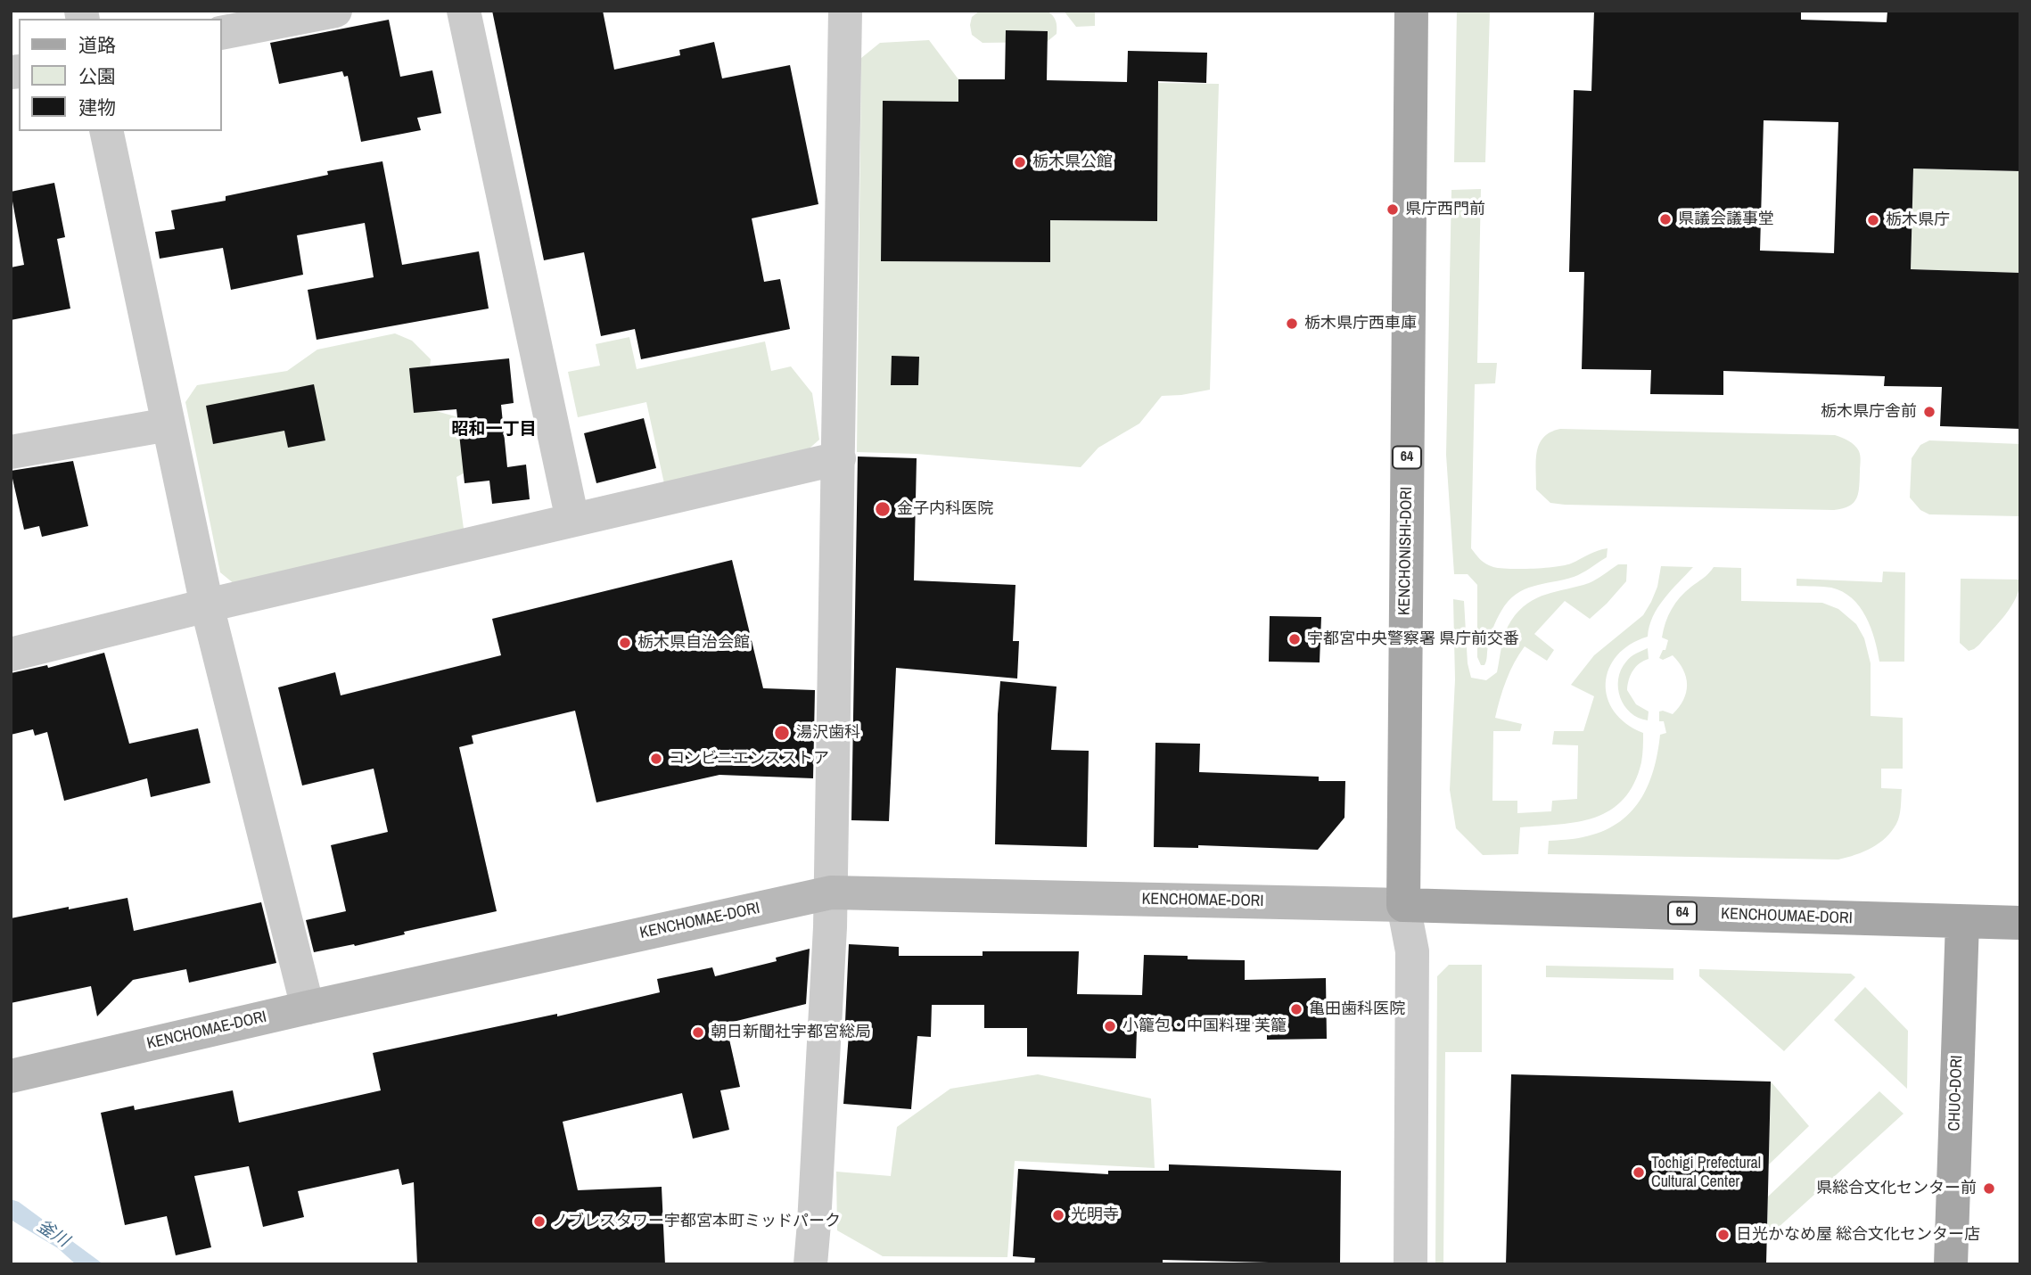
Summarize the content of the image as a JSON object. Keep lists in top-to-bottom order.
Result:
{
  "streets": {
    "main road": [
      "64",
      "KENCHONISHI-DORI",
      "KENCHOUMAE-DORI",
      "CHUO-DORI"
    ],
    "street": ["KENCHOMAE-DORI"]
  },
  "crossings": [
    ["KENCHONISHI-DORI", "KENCHOMAE-DORI"],
    ["KENCHONISHI-DORI", "KENCHOUMAE-DORI"],
    ["KENCHOMAE-DORI", "KENCHOUMAE-DORI"],
    ["KENCHOUMAE-DORI", "CHUO-DORI"]
  ],
  "districts": ["昭和一丁目"],
  "water": ["釜川"],
  "places": [
    "栃木県公館",
    "県庁西門前",
    "県議会議事堂",
    "栃木県庁",
    "栃木県庁西車庫",
    "栃木県庁舎前",
    "金子内科医院",
    "宇都宮中央警察署 県庁前交番",
    "栃木県自治会館",
    "湯沢歯科",
    "コンビニエンスストア",
    "亀田歯科医院",
    "小籠包・中国料理 芙籠",
    "朝日新聞社宇都宮総局",
    "Tochigi Prefectural Cultural Center",
    "県総合文化センター前",
    "光明寺",
    "ノブレスタワー宇都宮本町ミッドパーク",
    "日光かなめ屋 総合文化センター店"
  ],
  "legend": ["道路", "公園", "建物"]
}
